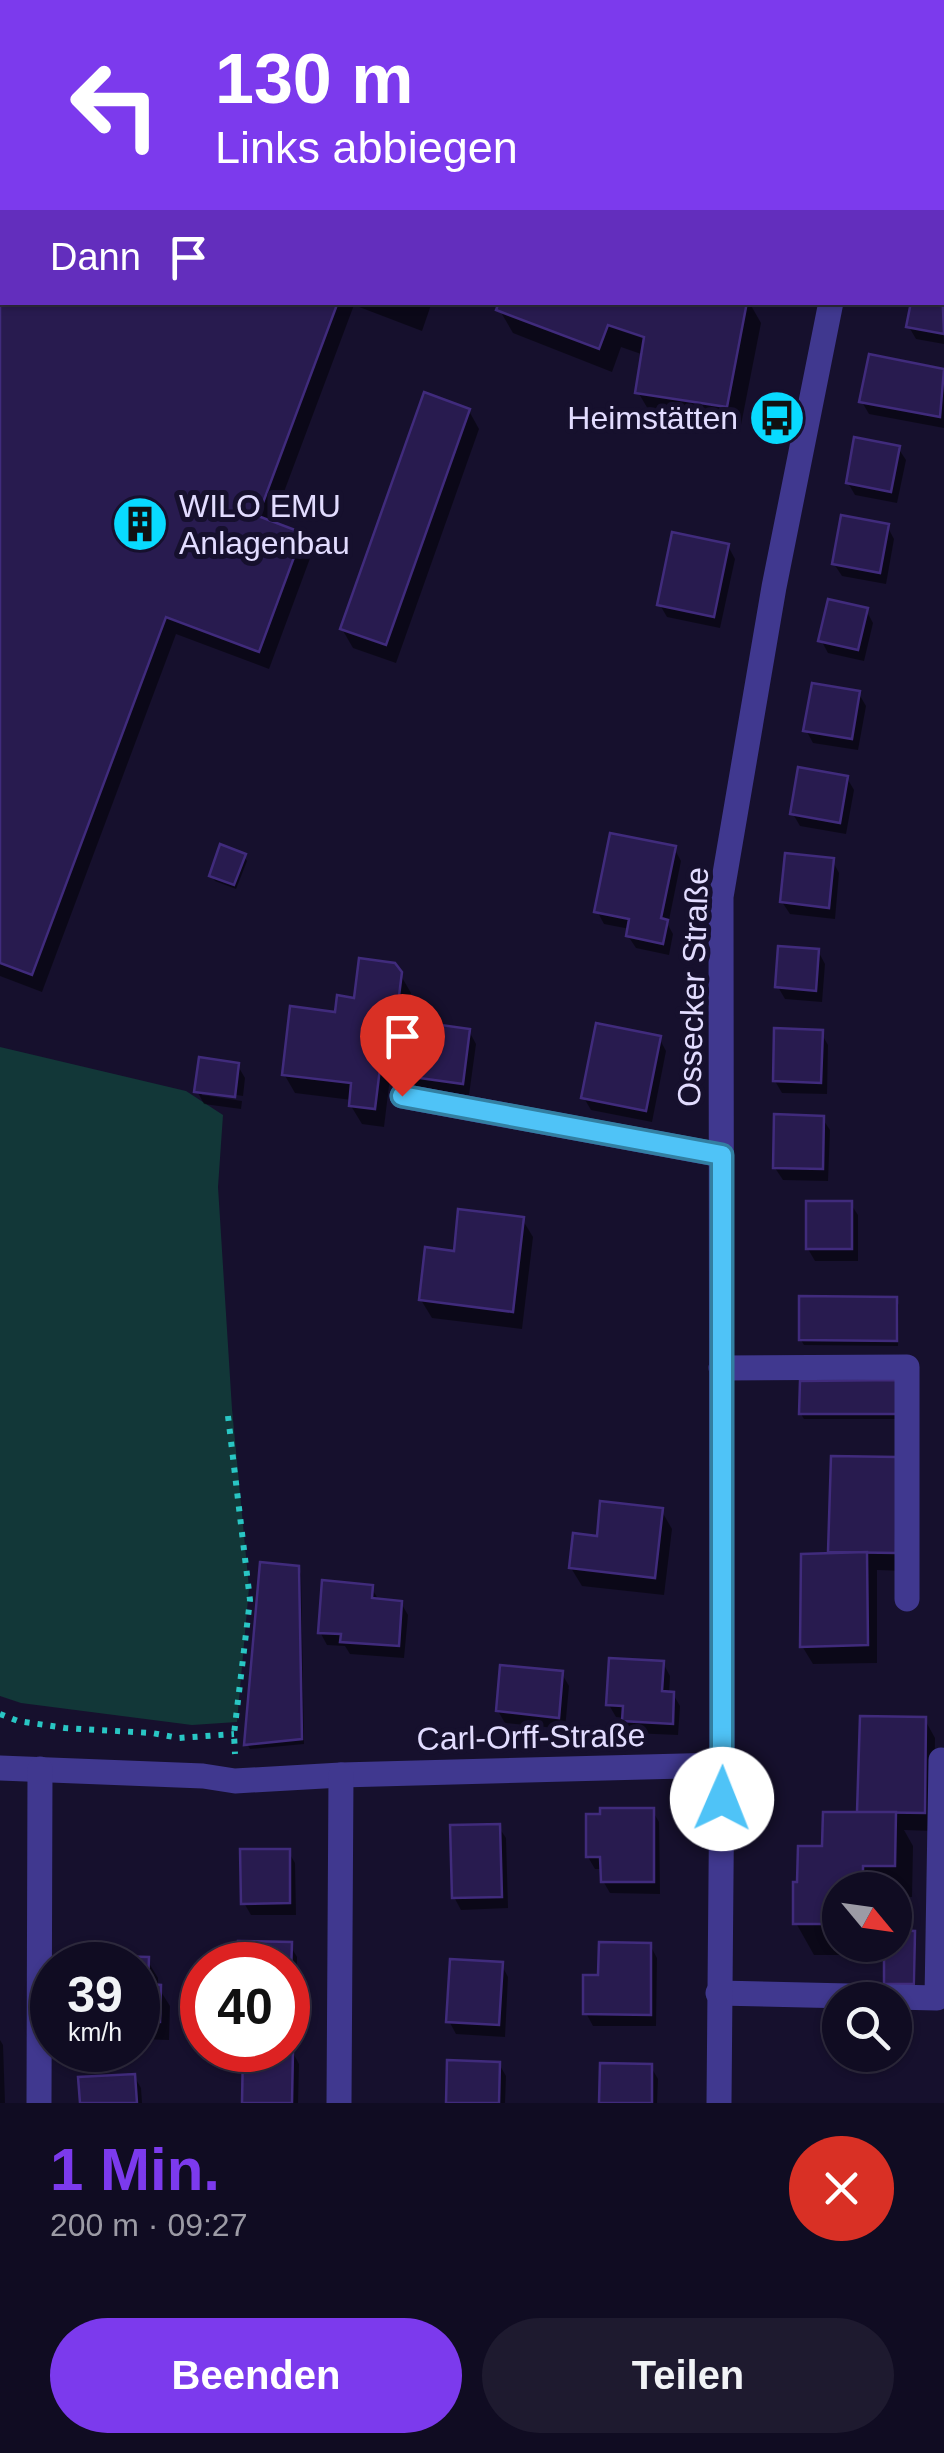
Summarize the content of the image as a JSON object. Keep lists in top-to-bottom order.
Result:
{
  "streets": {
    "street": ["Ossecker Straße", "Carl-Orff-Straße"]
  },
  "crossings": [
    ["Ossecker Straße", "Carl-Orff-Straße"]
  ],
  "places": {
    "bus stop": ["Heimstätten"],
    "building": ["WILO EMU Anlagenbau"]
  },
  "north": "bottom right",
  "page": {
    "turn": ["130 m", "Links abbiegen"],
    "then": "Dann",
    "speed": "39 km/h",
    "limit": "40",
    "heading": ["1 Min.", "200 m · 09:27"],
    "buttons": ["Beenden", "Teilen"]
  }
}
